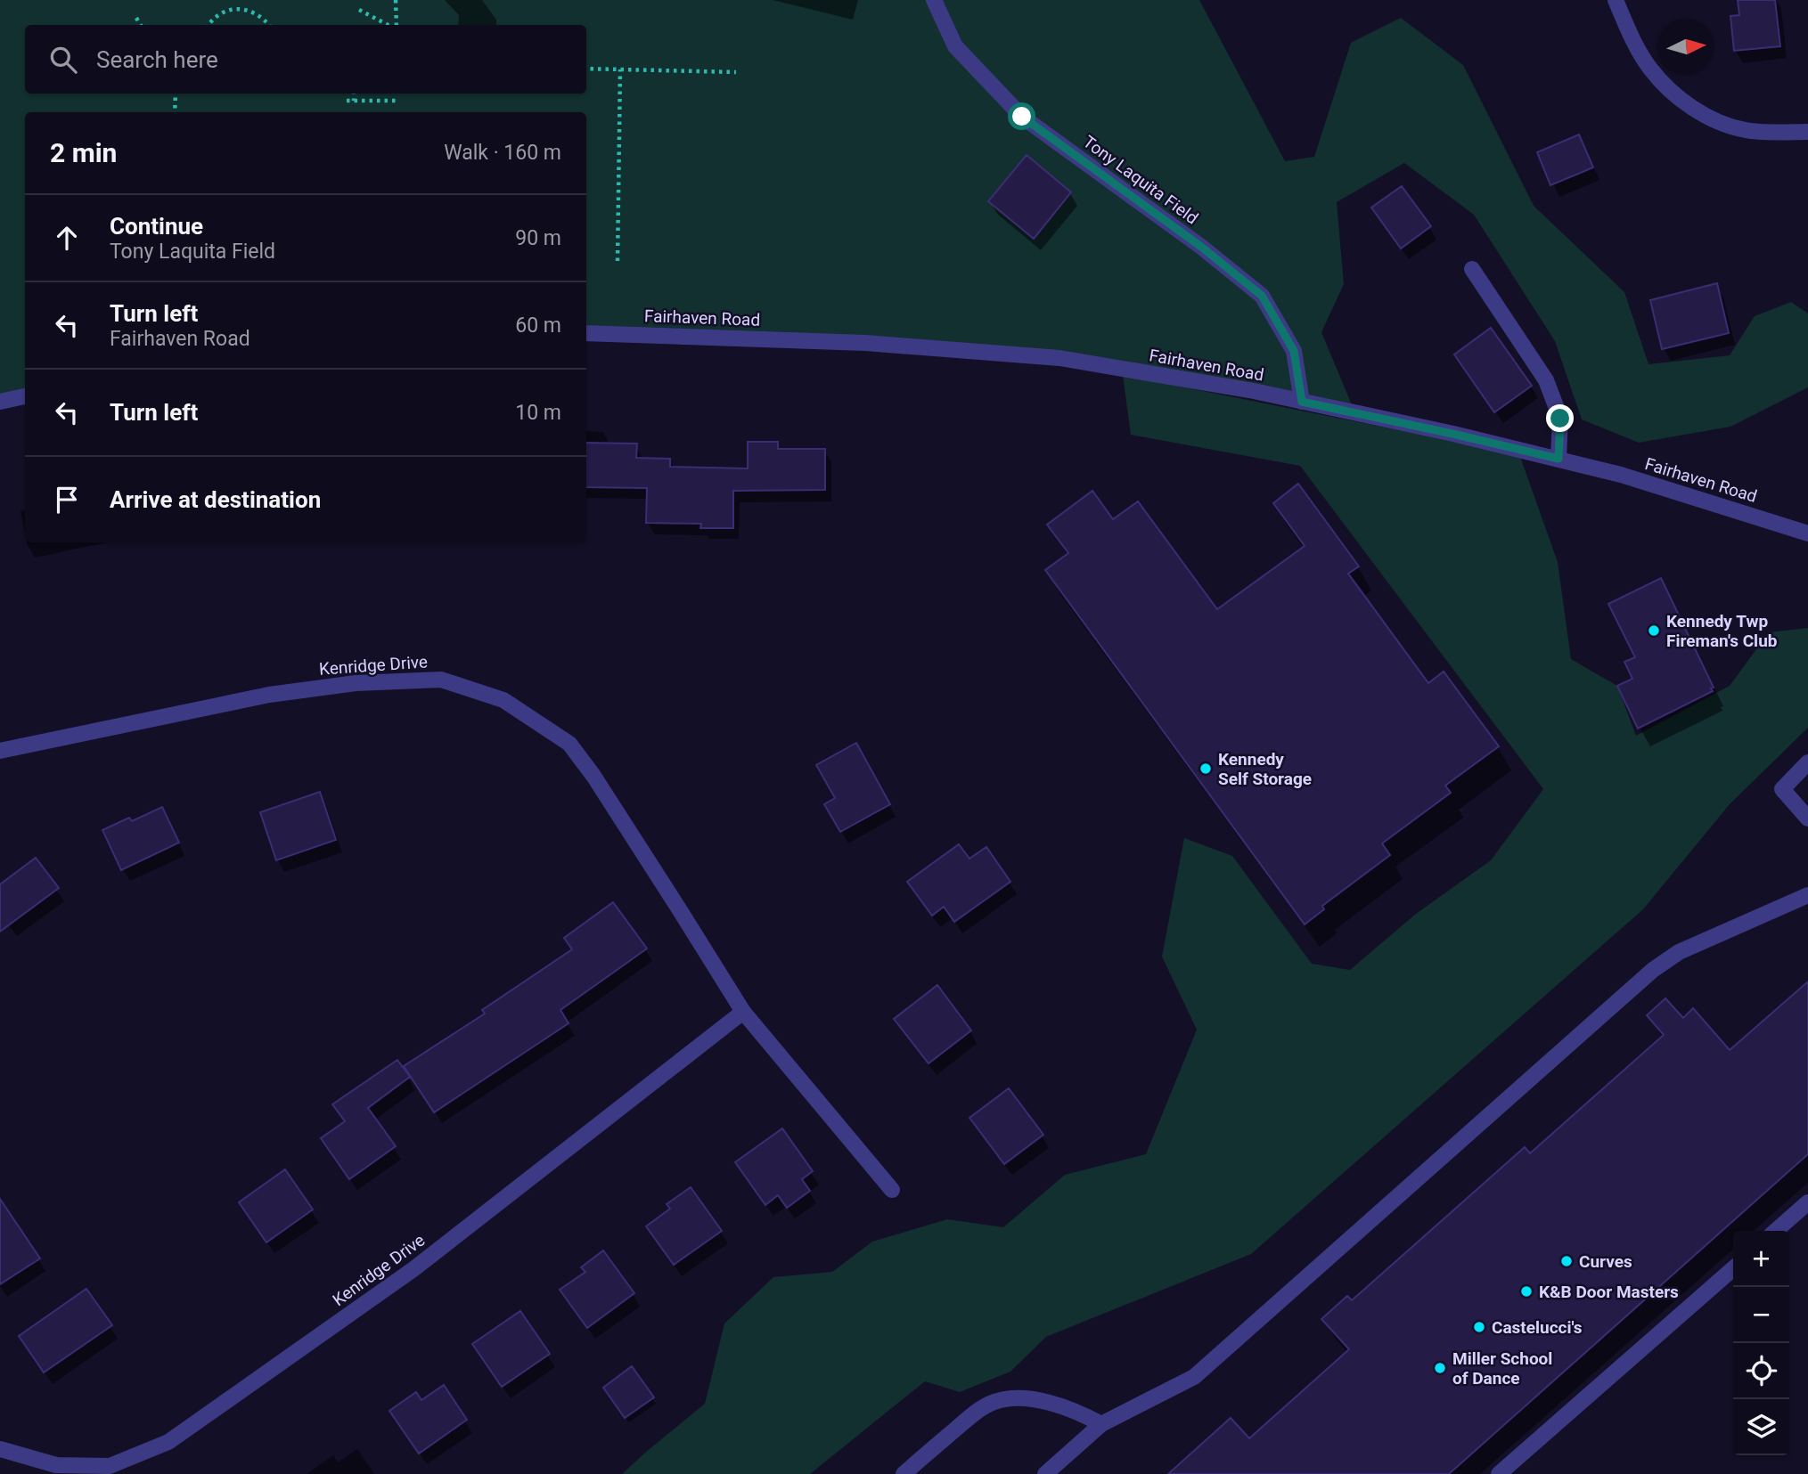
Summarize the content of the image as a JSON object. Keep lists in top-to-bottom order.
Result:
{
  "streets": {
    "street": ["Tony Laquita Field", "Fairhaven Road", "Kenridge Drive"]
  },
  "crossings": [
    ["Tony Laquita Field", "Fairhaven Road"]
  ],
  "places": [
    "Kennedy Twp Fireman's Club",
    "Kennedy Self Storage",
    "Curves",
    "K&B Door Masters",
    "Castelucci's",
    "Miller School of Dance"
  ],
  "north": "right",
  "page": {
    "search": "Search here",
    "heading": ["2 min", "Walk · 160 m"],
    "list": [
      ["Continue", "Tony Laquita Field", "90 m"],
      ["Turn left", "Fairhaven Road", "60 m"],
      ["Turn left", "10 m"],
      "Arrive at destination"
    ],
    "map_buttons": ["+", "−"]
  }
}
